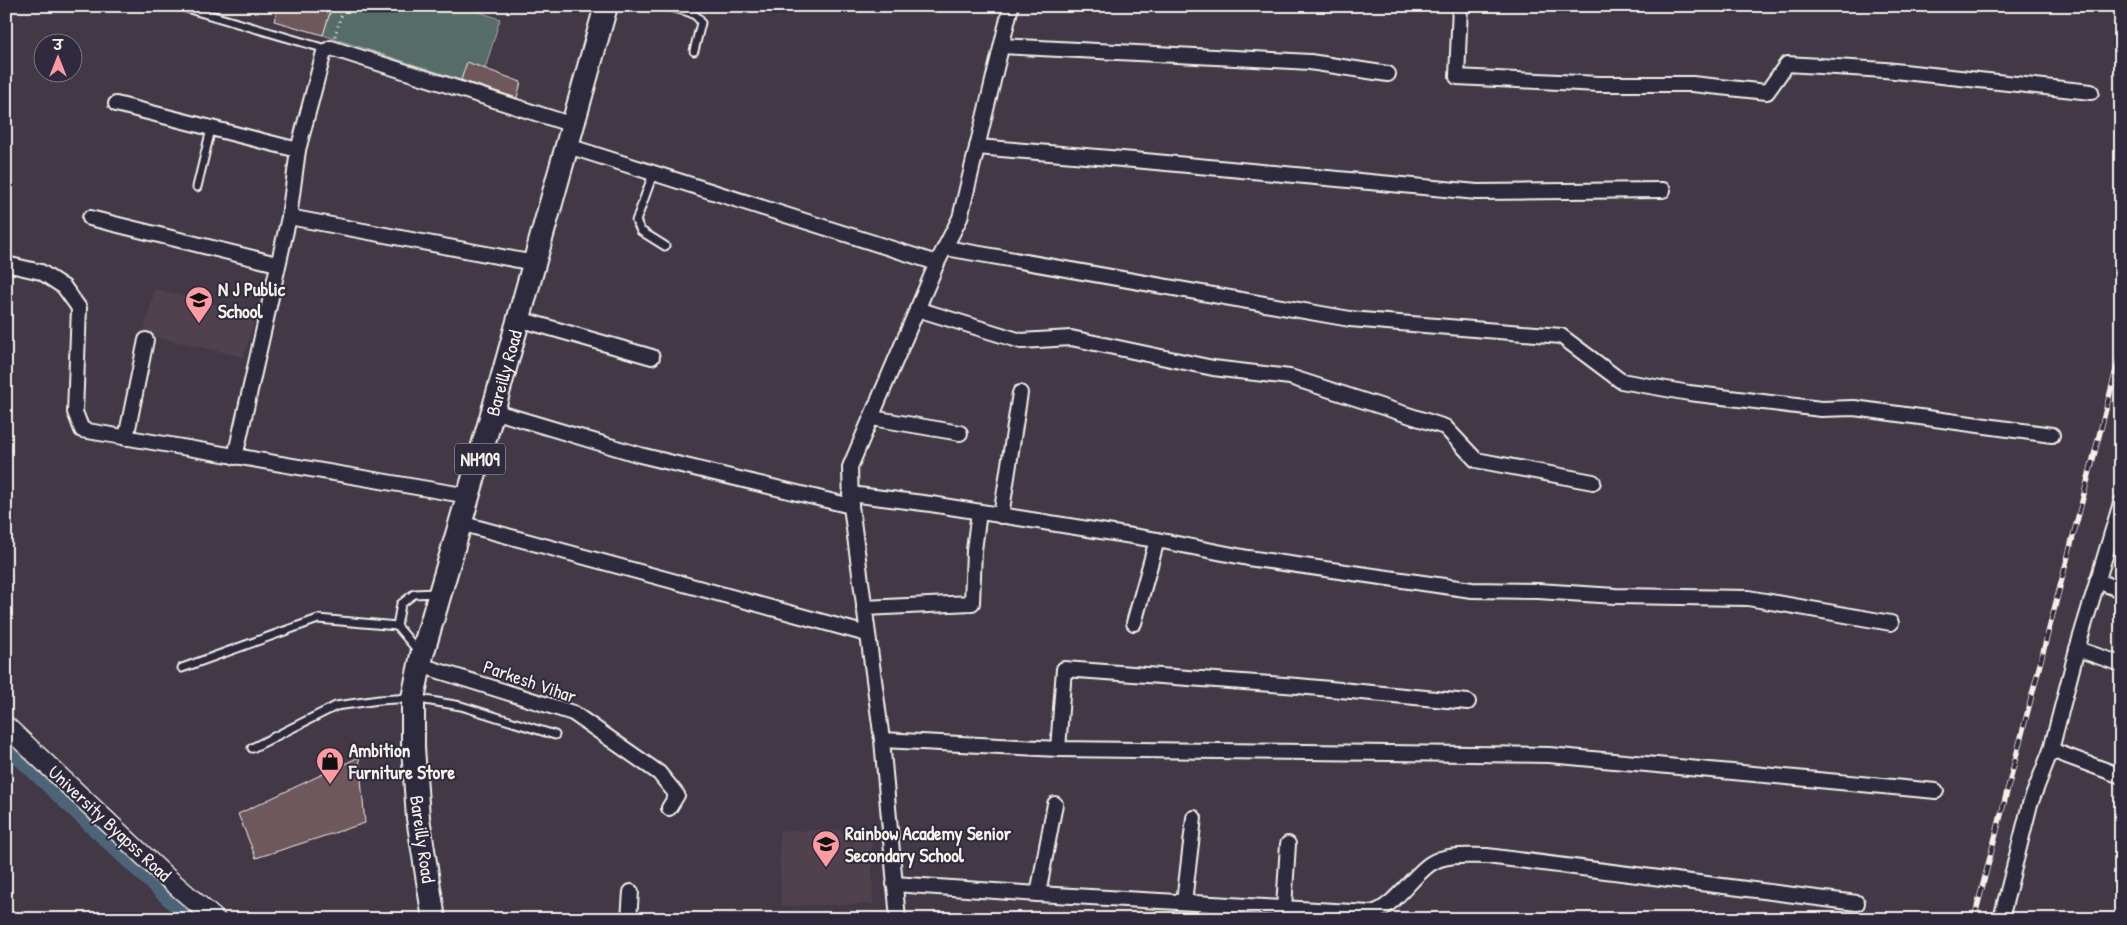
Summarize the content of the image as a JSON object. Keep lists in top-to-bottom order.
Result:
{
  "streets": {
    "highway": ["Bareilly Road", "NH109"],
    "main road": ["University Byapss Road"],
    "street": ["Parkesh Vihar"]
  },
  "crossings": [
    ["Bareilly Road", "Parkesh Vihar"]
  ],
  "places": {
    "school or university": ["N J Public School", "Rainbow Academy Senior Secondary School"],
    "shop": ["Ambition Furniture Store"]
  },
  "north": "top"
}
